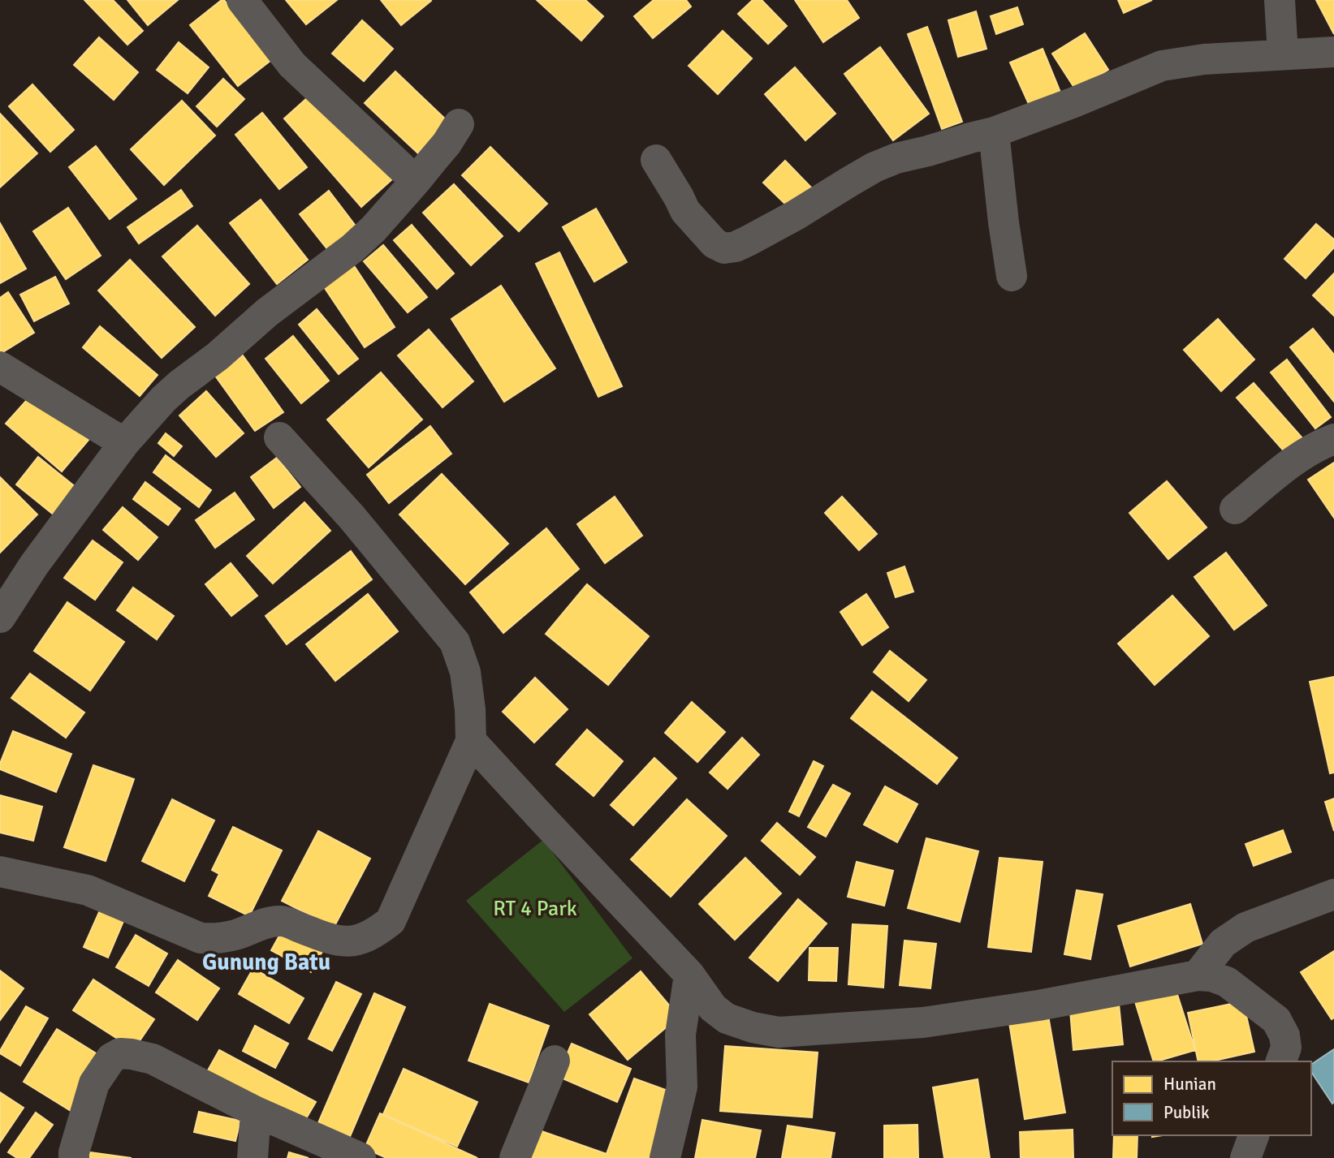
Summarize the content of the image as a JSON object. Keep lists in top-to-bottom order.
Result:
{
  "districts": ["Gunung Batu"],
  "parks": ["RT 4 Park"],
  "legend": ["Hunian", "Publik"]
}
